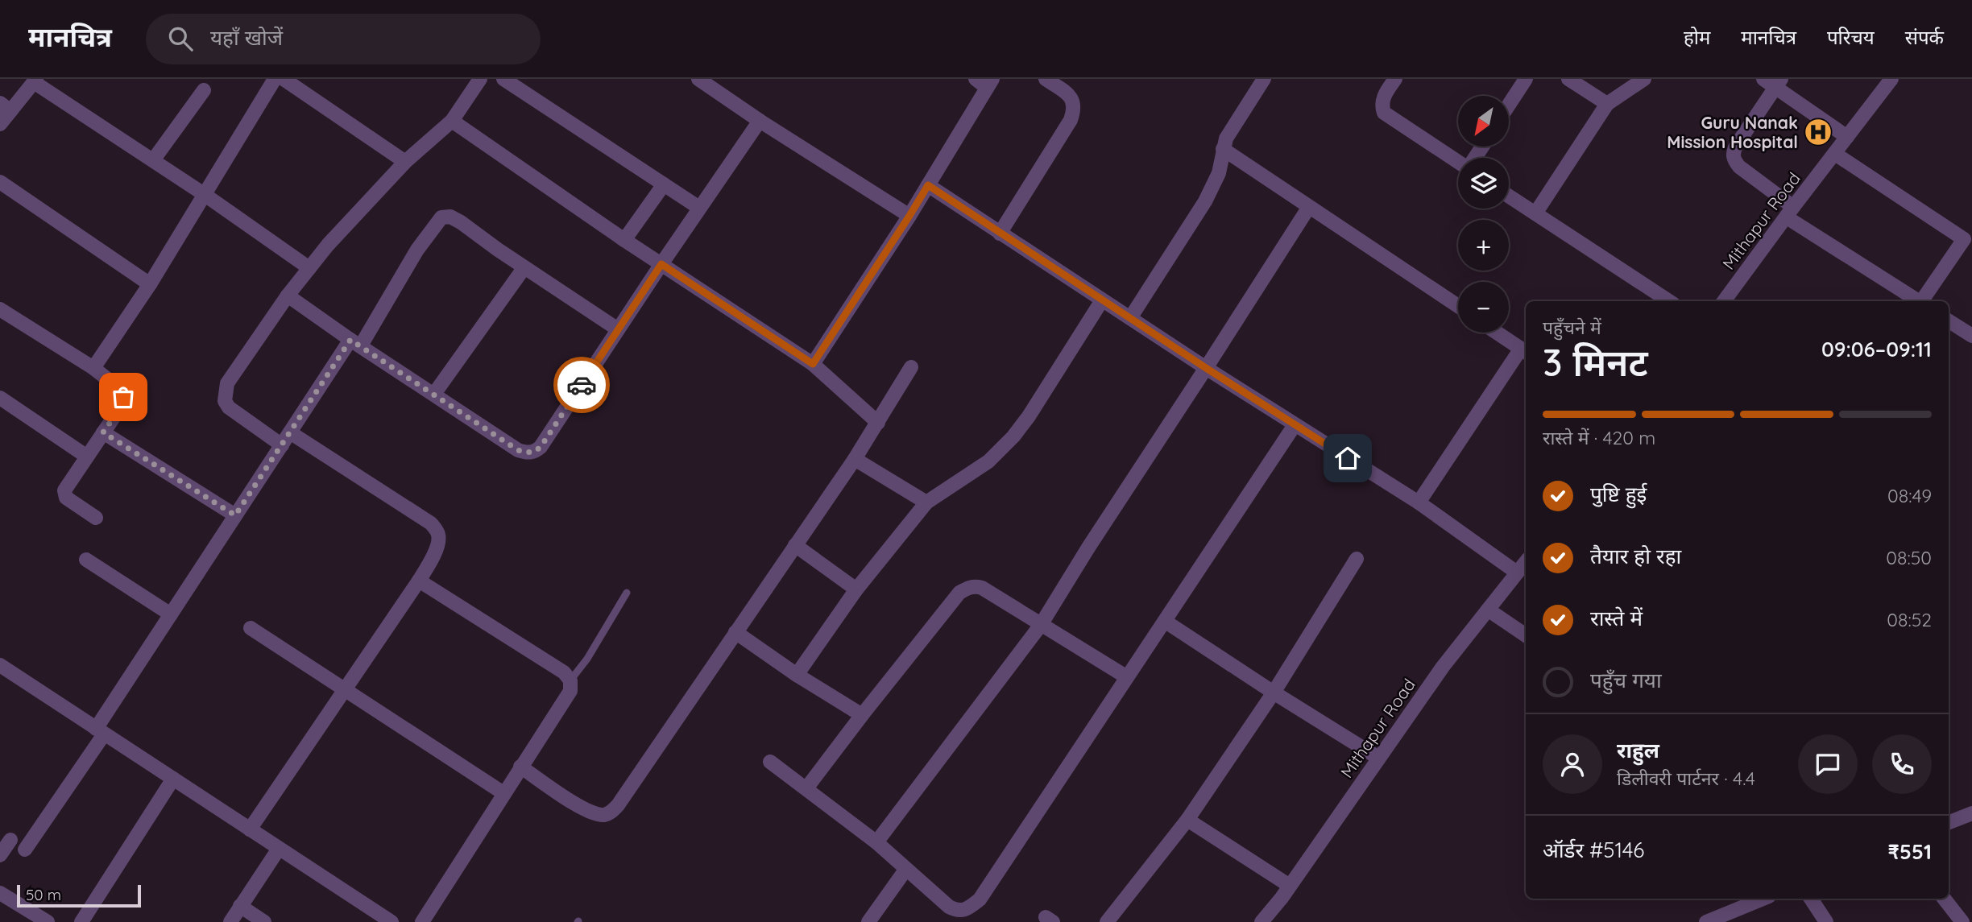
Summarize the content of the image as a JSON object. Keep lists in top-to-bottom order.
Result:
{
  "streets": {
    "street": ["Mithapur Road"]
  },
  "places": {
    "hospital": ["Guru Nanak Mission Hospital"]
  },
  "scale_bar": "50 m",
  "north": "bottom left",
  "page": {
    "header": "मानचित्र",
    "search": "यहाँ खोजें",
    "nav": [
      "होम",
      "मानचित्र",
      "परिचय",
      "संपर्क"
    ],
    "map_buttons": ["+", "−"],
    "heading": ["3 मिनट", "पहुँचने में", "09:06–09:11"],
    "panel": [
      "राहुल",
      "डिलीवरी पार्टनर · 4.4",
      "ऑर्डर #5146",
      "₹551"
    ],
    "bar": "रास्ते में · 420 m",
    "list": [
      ["पुष्टि हुई", "08:49"],
      ["तैयार हो रहा", "08:50"],
      ["रास्ते में", "08:52"],
      "पहुँच गया"
    ],
    "scale": "50 m"
  }
}
